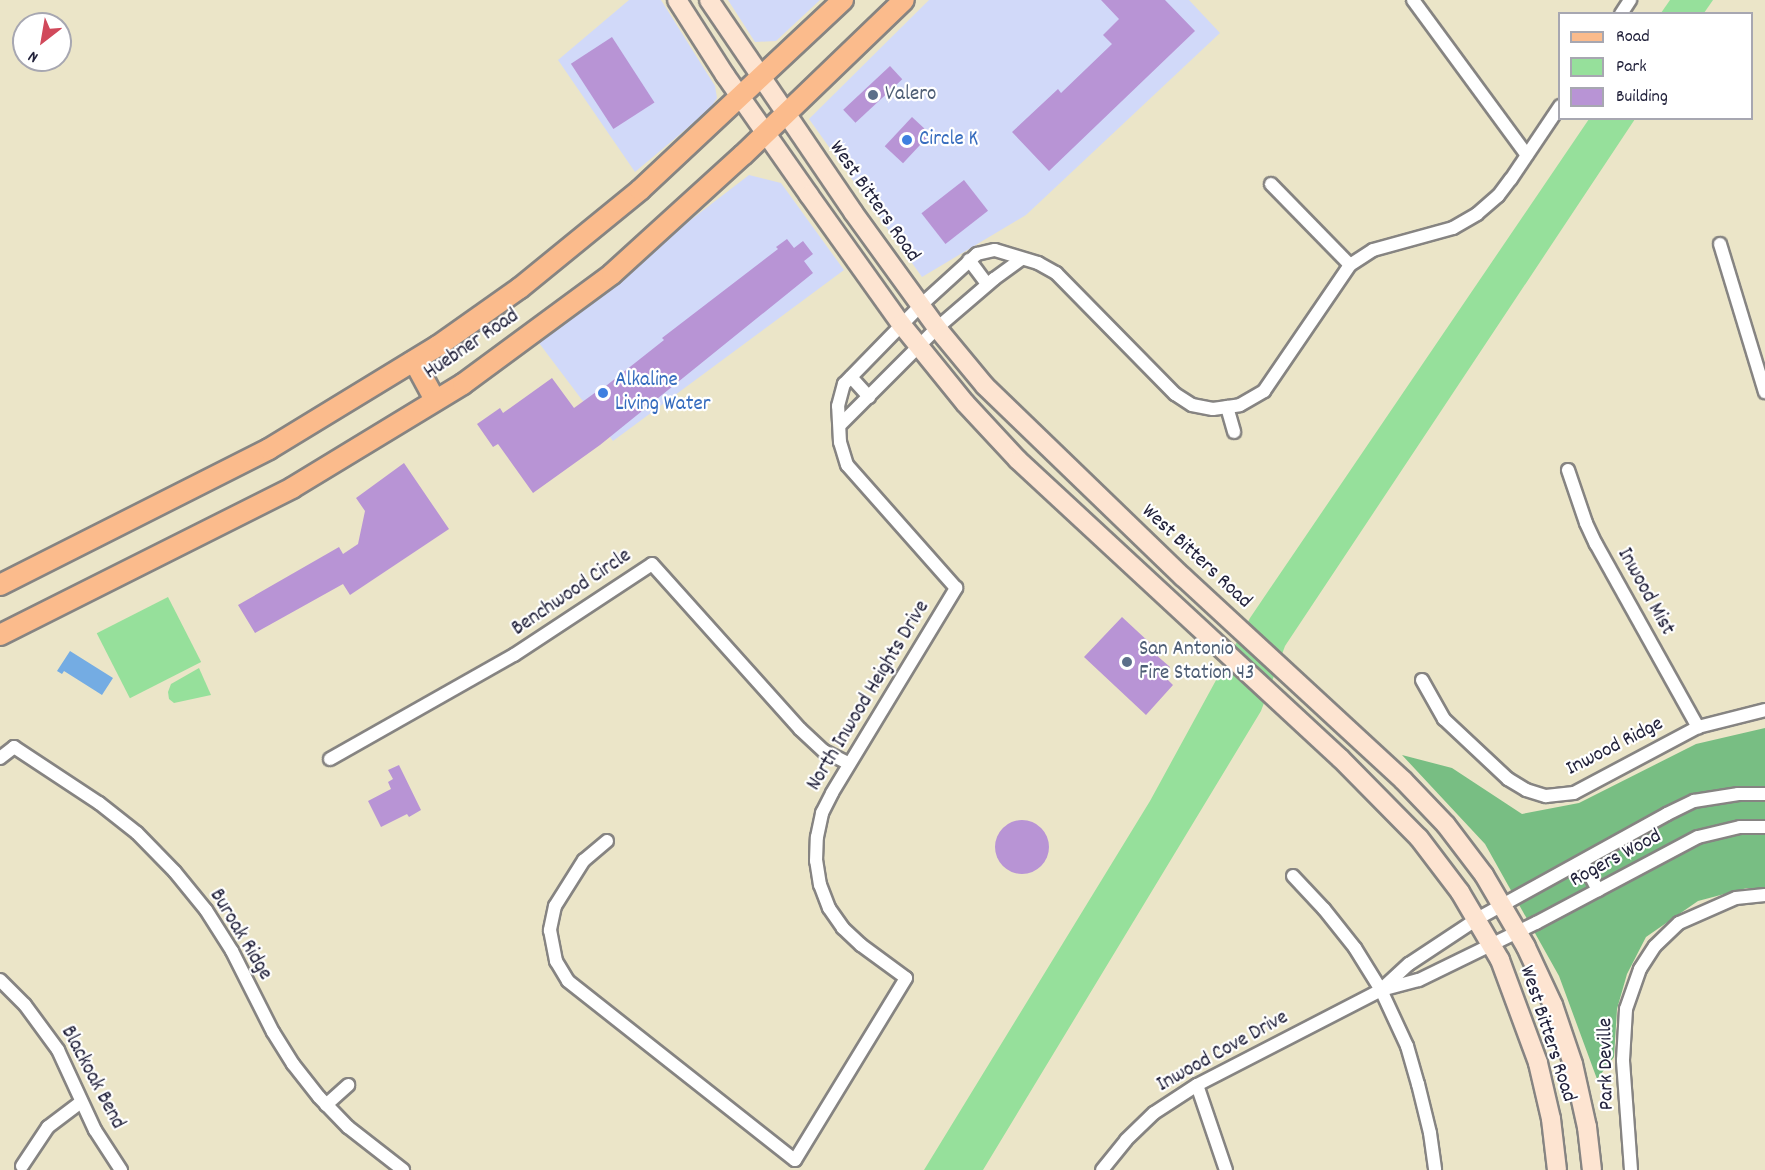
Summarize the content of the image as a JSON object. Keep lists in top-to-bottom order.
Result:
{
  "streets": {
    "main road": ["West Bitters Road", "Huebner Road"],
    "street": [
      "Inwood Mist",
      "Benchwood Circle",
      "North Inwood Heights Drive",
      "Inwood Ridge",
      "Rogers Wood",
      "Buroak Ridge",
      "Inwood Cove Drive",
      "Park Deville",
      "Blackoak Bend"
    ]
  },
  "crossings": [
    ["West Bitters Road", "Huebner Road"],
    ["West Bitters Road", "North Inwood Heights Drive"],
    ["West Bitters Road", "Rogers Wood"],
    ["West Bitters Road", "Inwood Cove Drive"],
    ["Inwood Mist", "Inwood Ridge"],
    ["Benchwood Circle", "North Inwood Heights Drive"],
    ["Rogers Wood", "Inwood Cove Drive"]
  ],
  "places": [
    "Valero",
    "Circle K",
    "Alkaline Living Water",
    "San Antonio Fire Station 43"
  ],
  "legend": ["Road", "Park", "Building"],
  "north": "bottom left"
}
